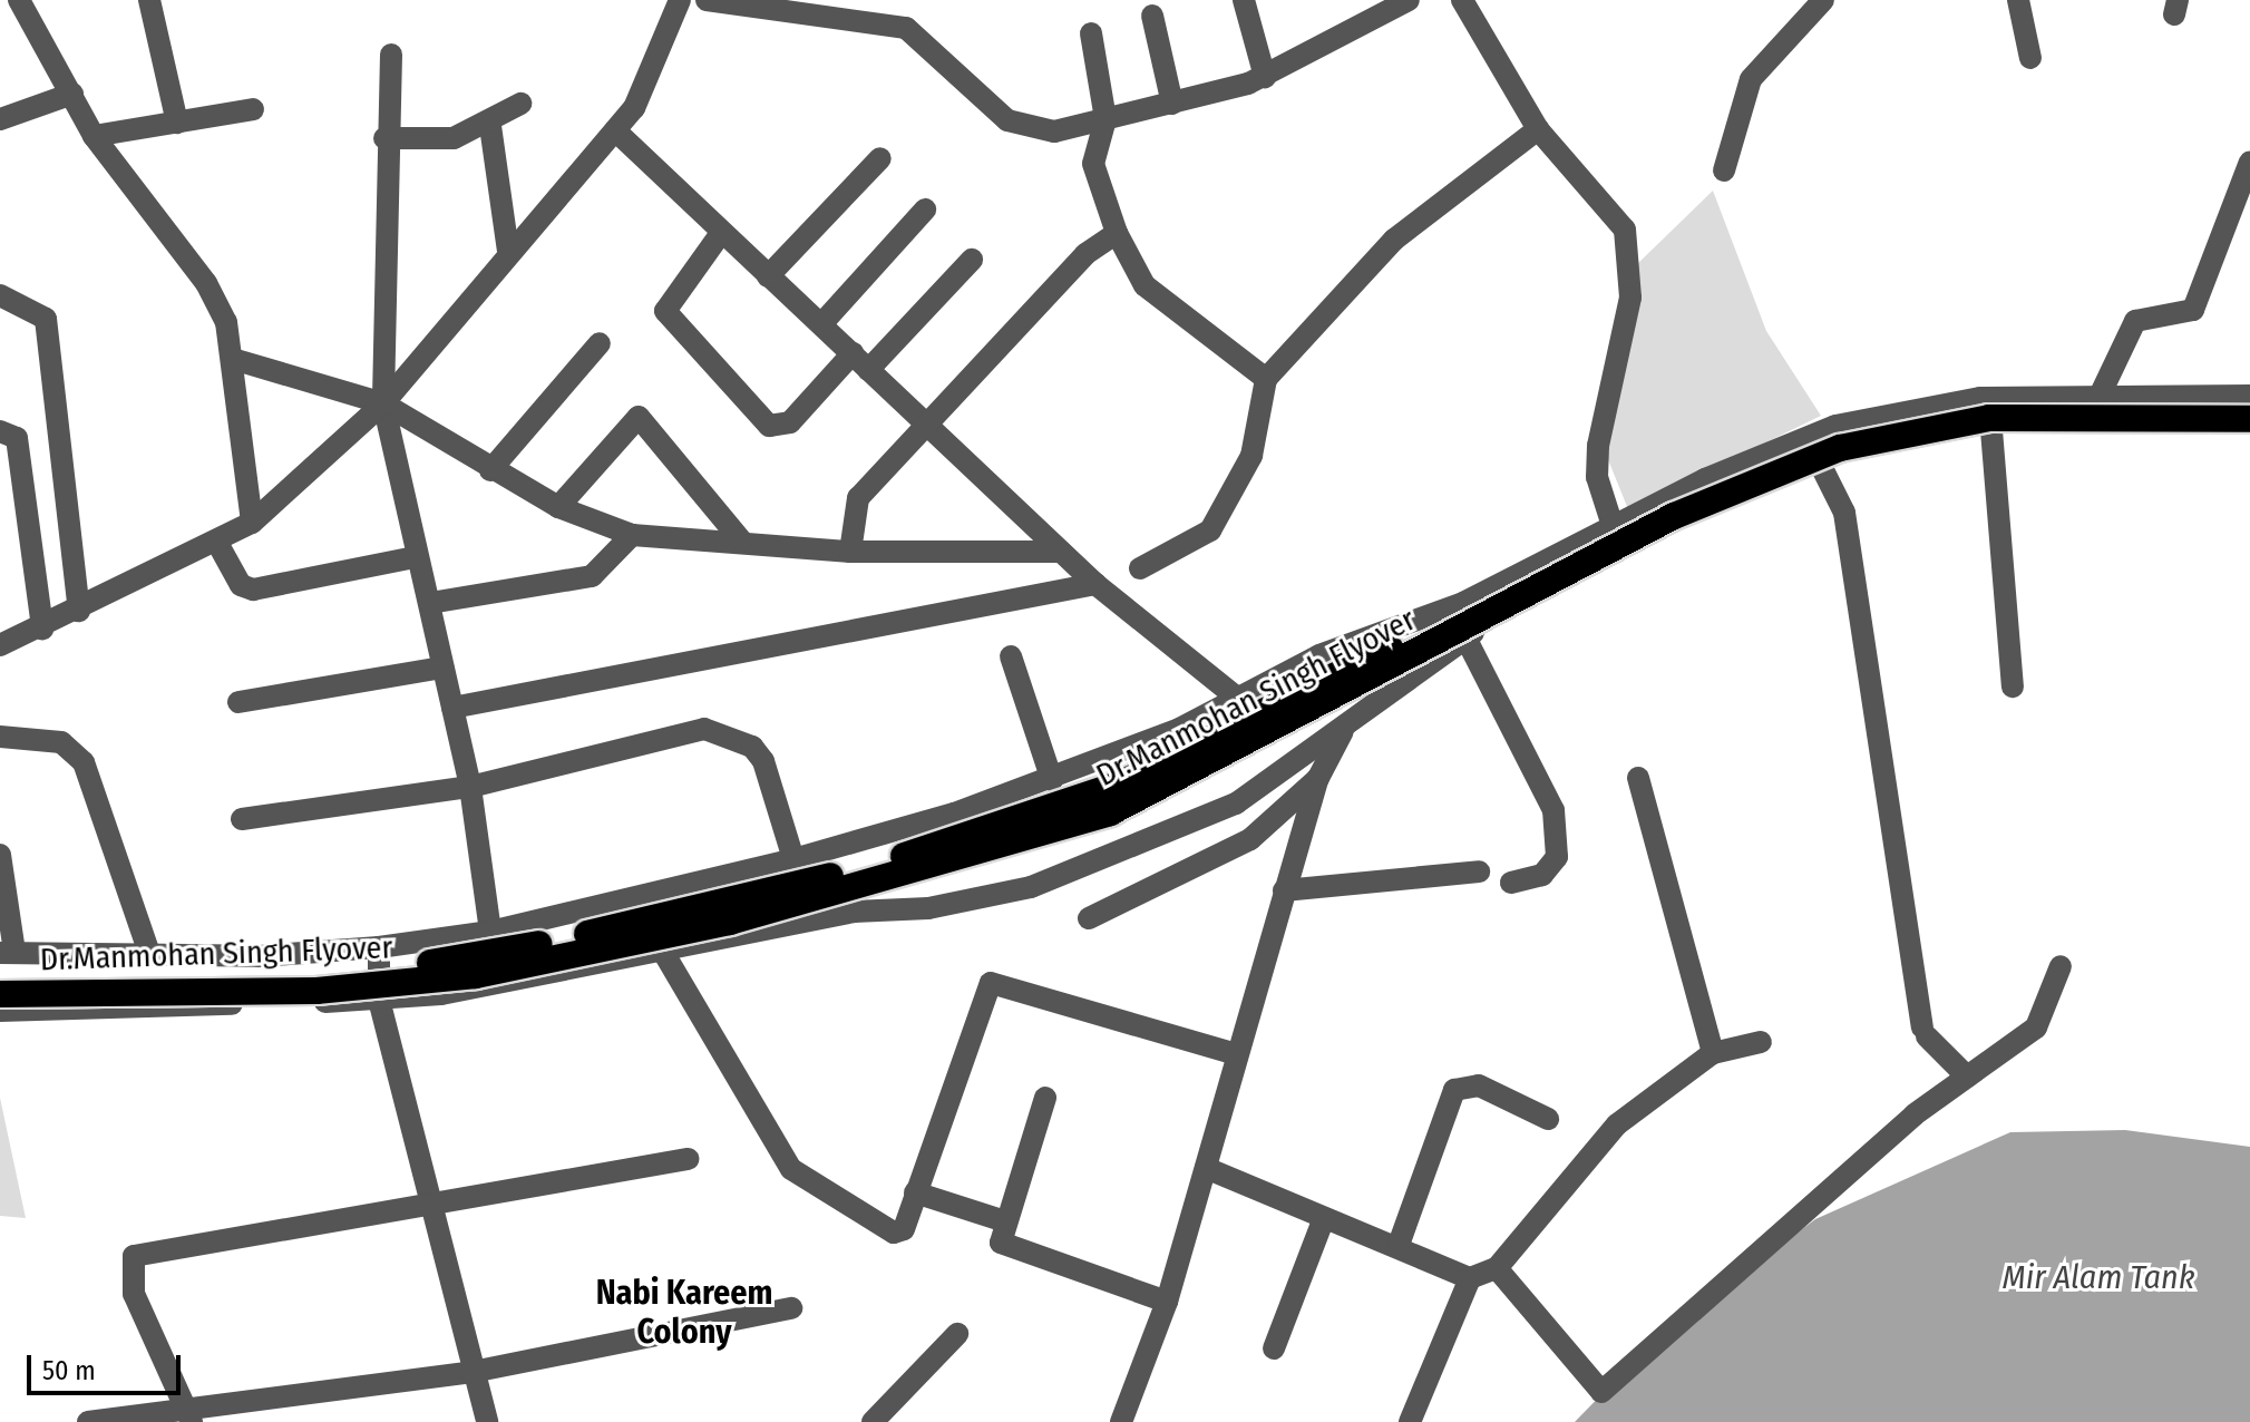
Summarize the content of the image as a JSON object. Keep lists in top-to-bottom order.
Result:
{
  "streets": {
    "highway": ["Dr.Manmohan Singh Flyover"]
  },
  "districts": ["Nabi Kareem Colony"],
  "water": ["Mir Alam Tank"],
  "scale_bar": "50 m"
}
